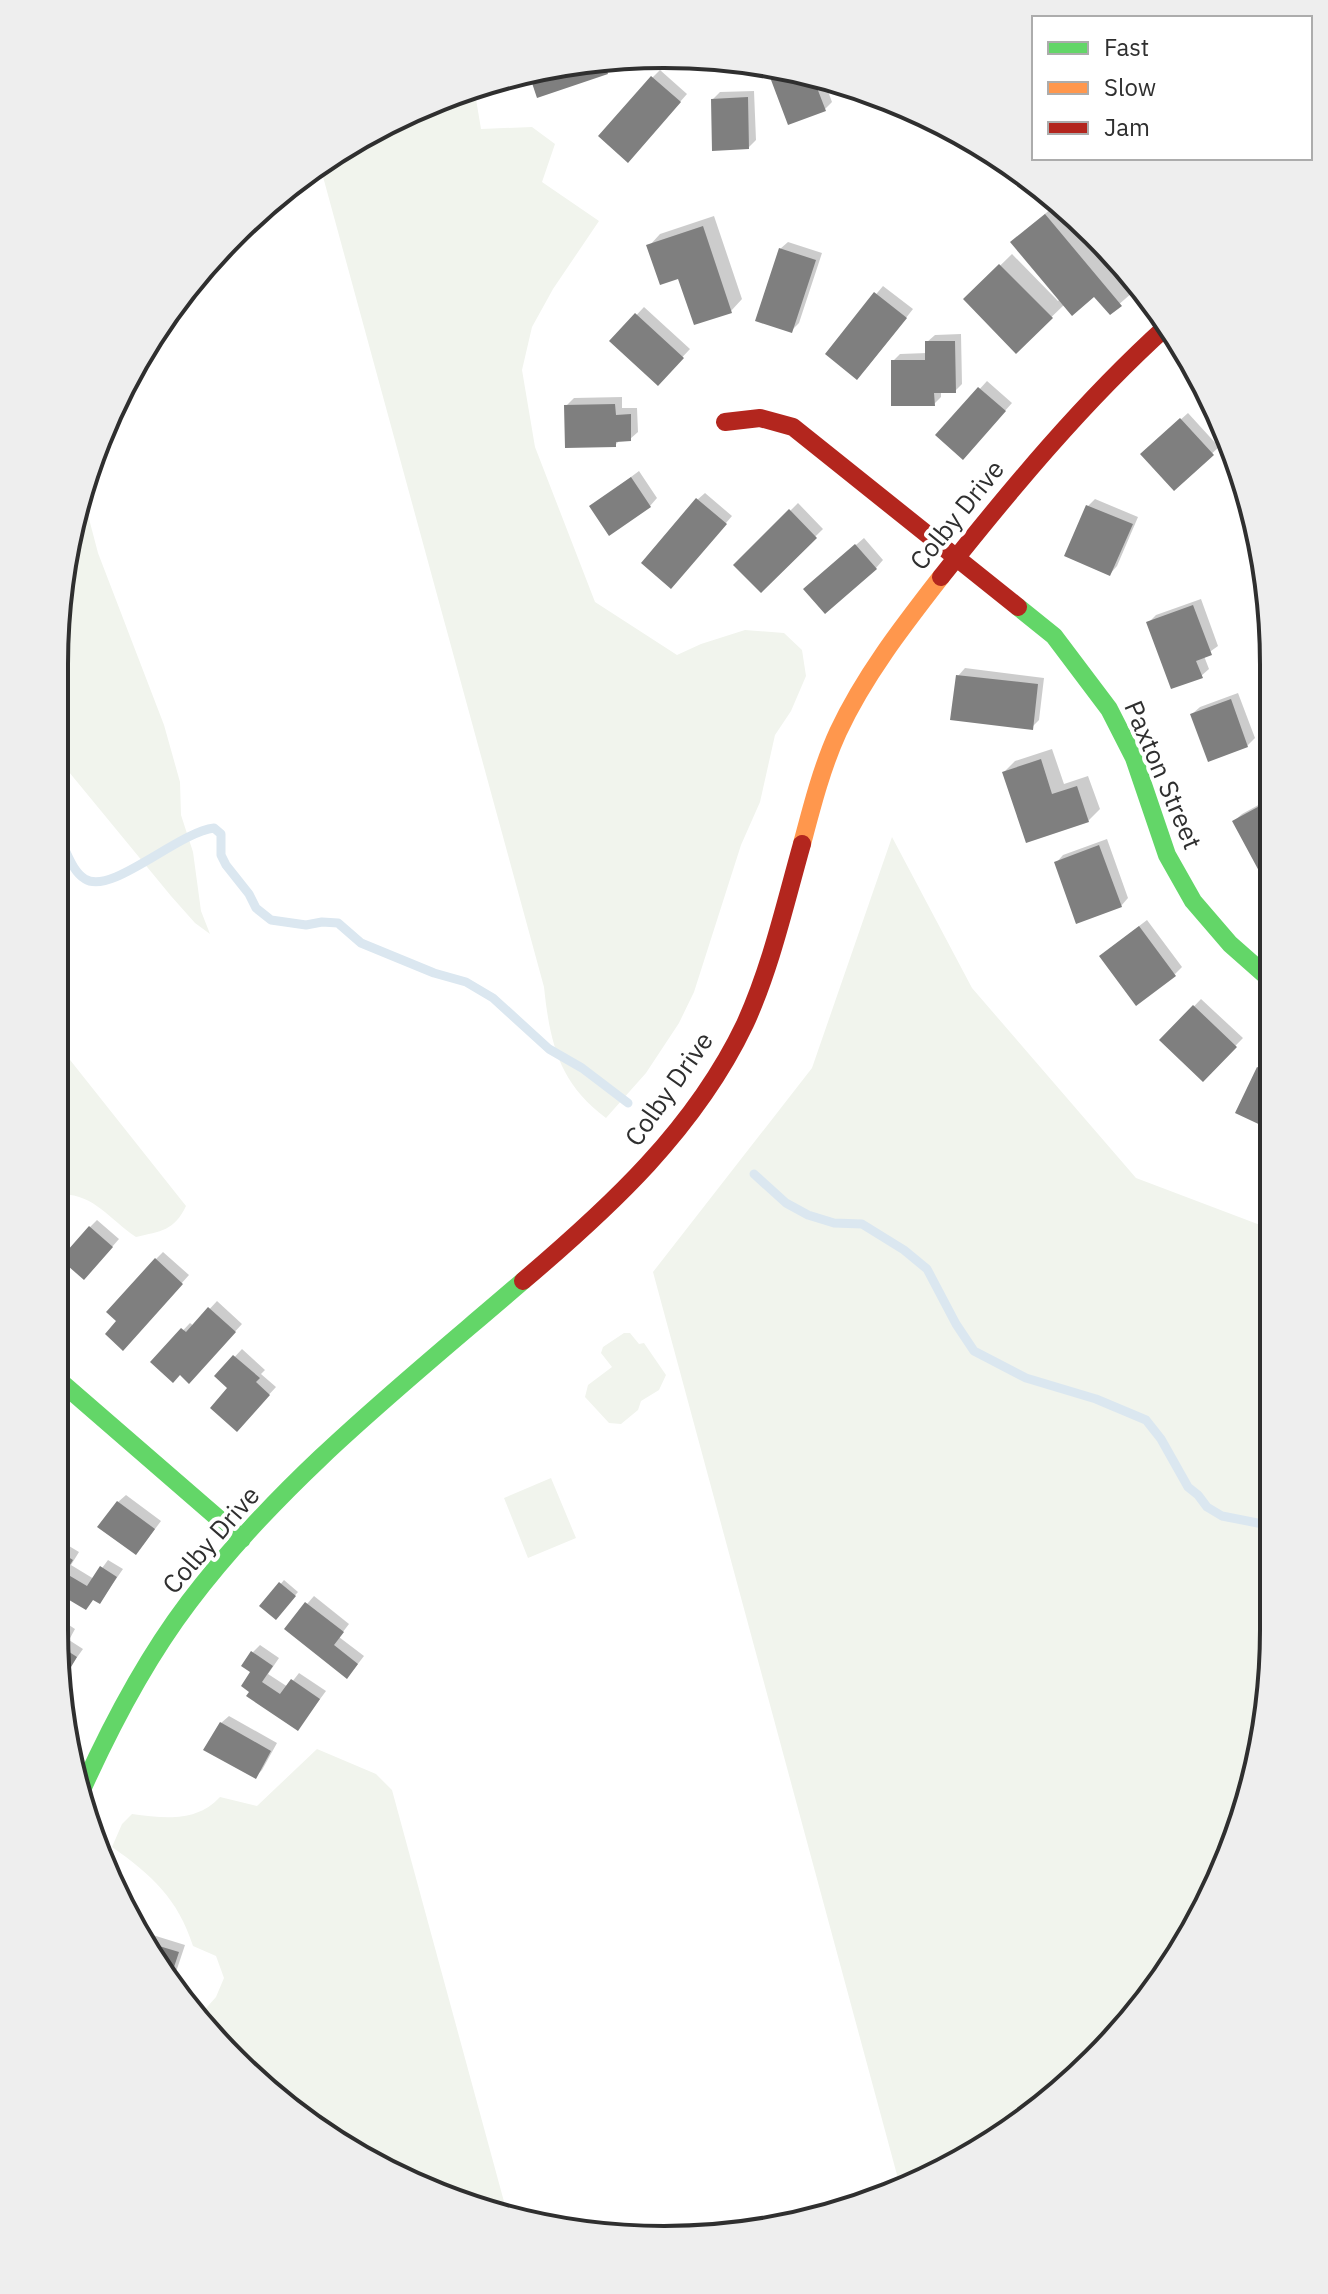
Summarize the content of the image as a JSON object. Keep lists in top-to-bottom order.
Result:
{
  "streets": {
    "street": ["Colby Drive", "Paxton Street"]
  },
  "crossings": [
    ["Colby Drive", "Paxton Street"]
  ],
  "legend": ["Fast", "Slow", "Jam"]
}
